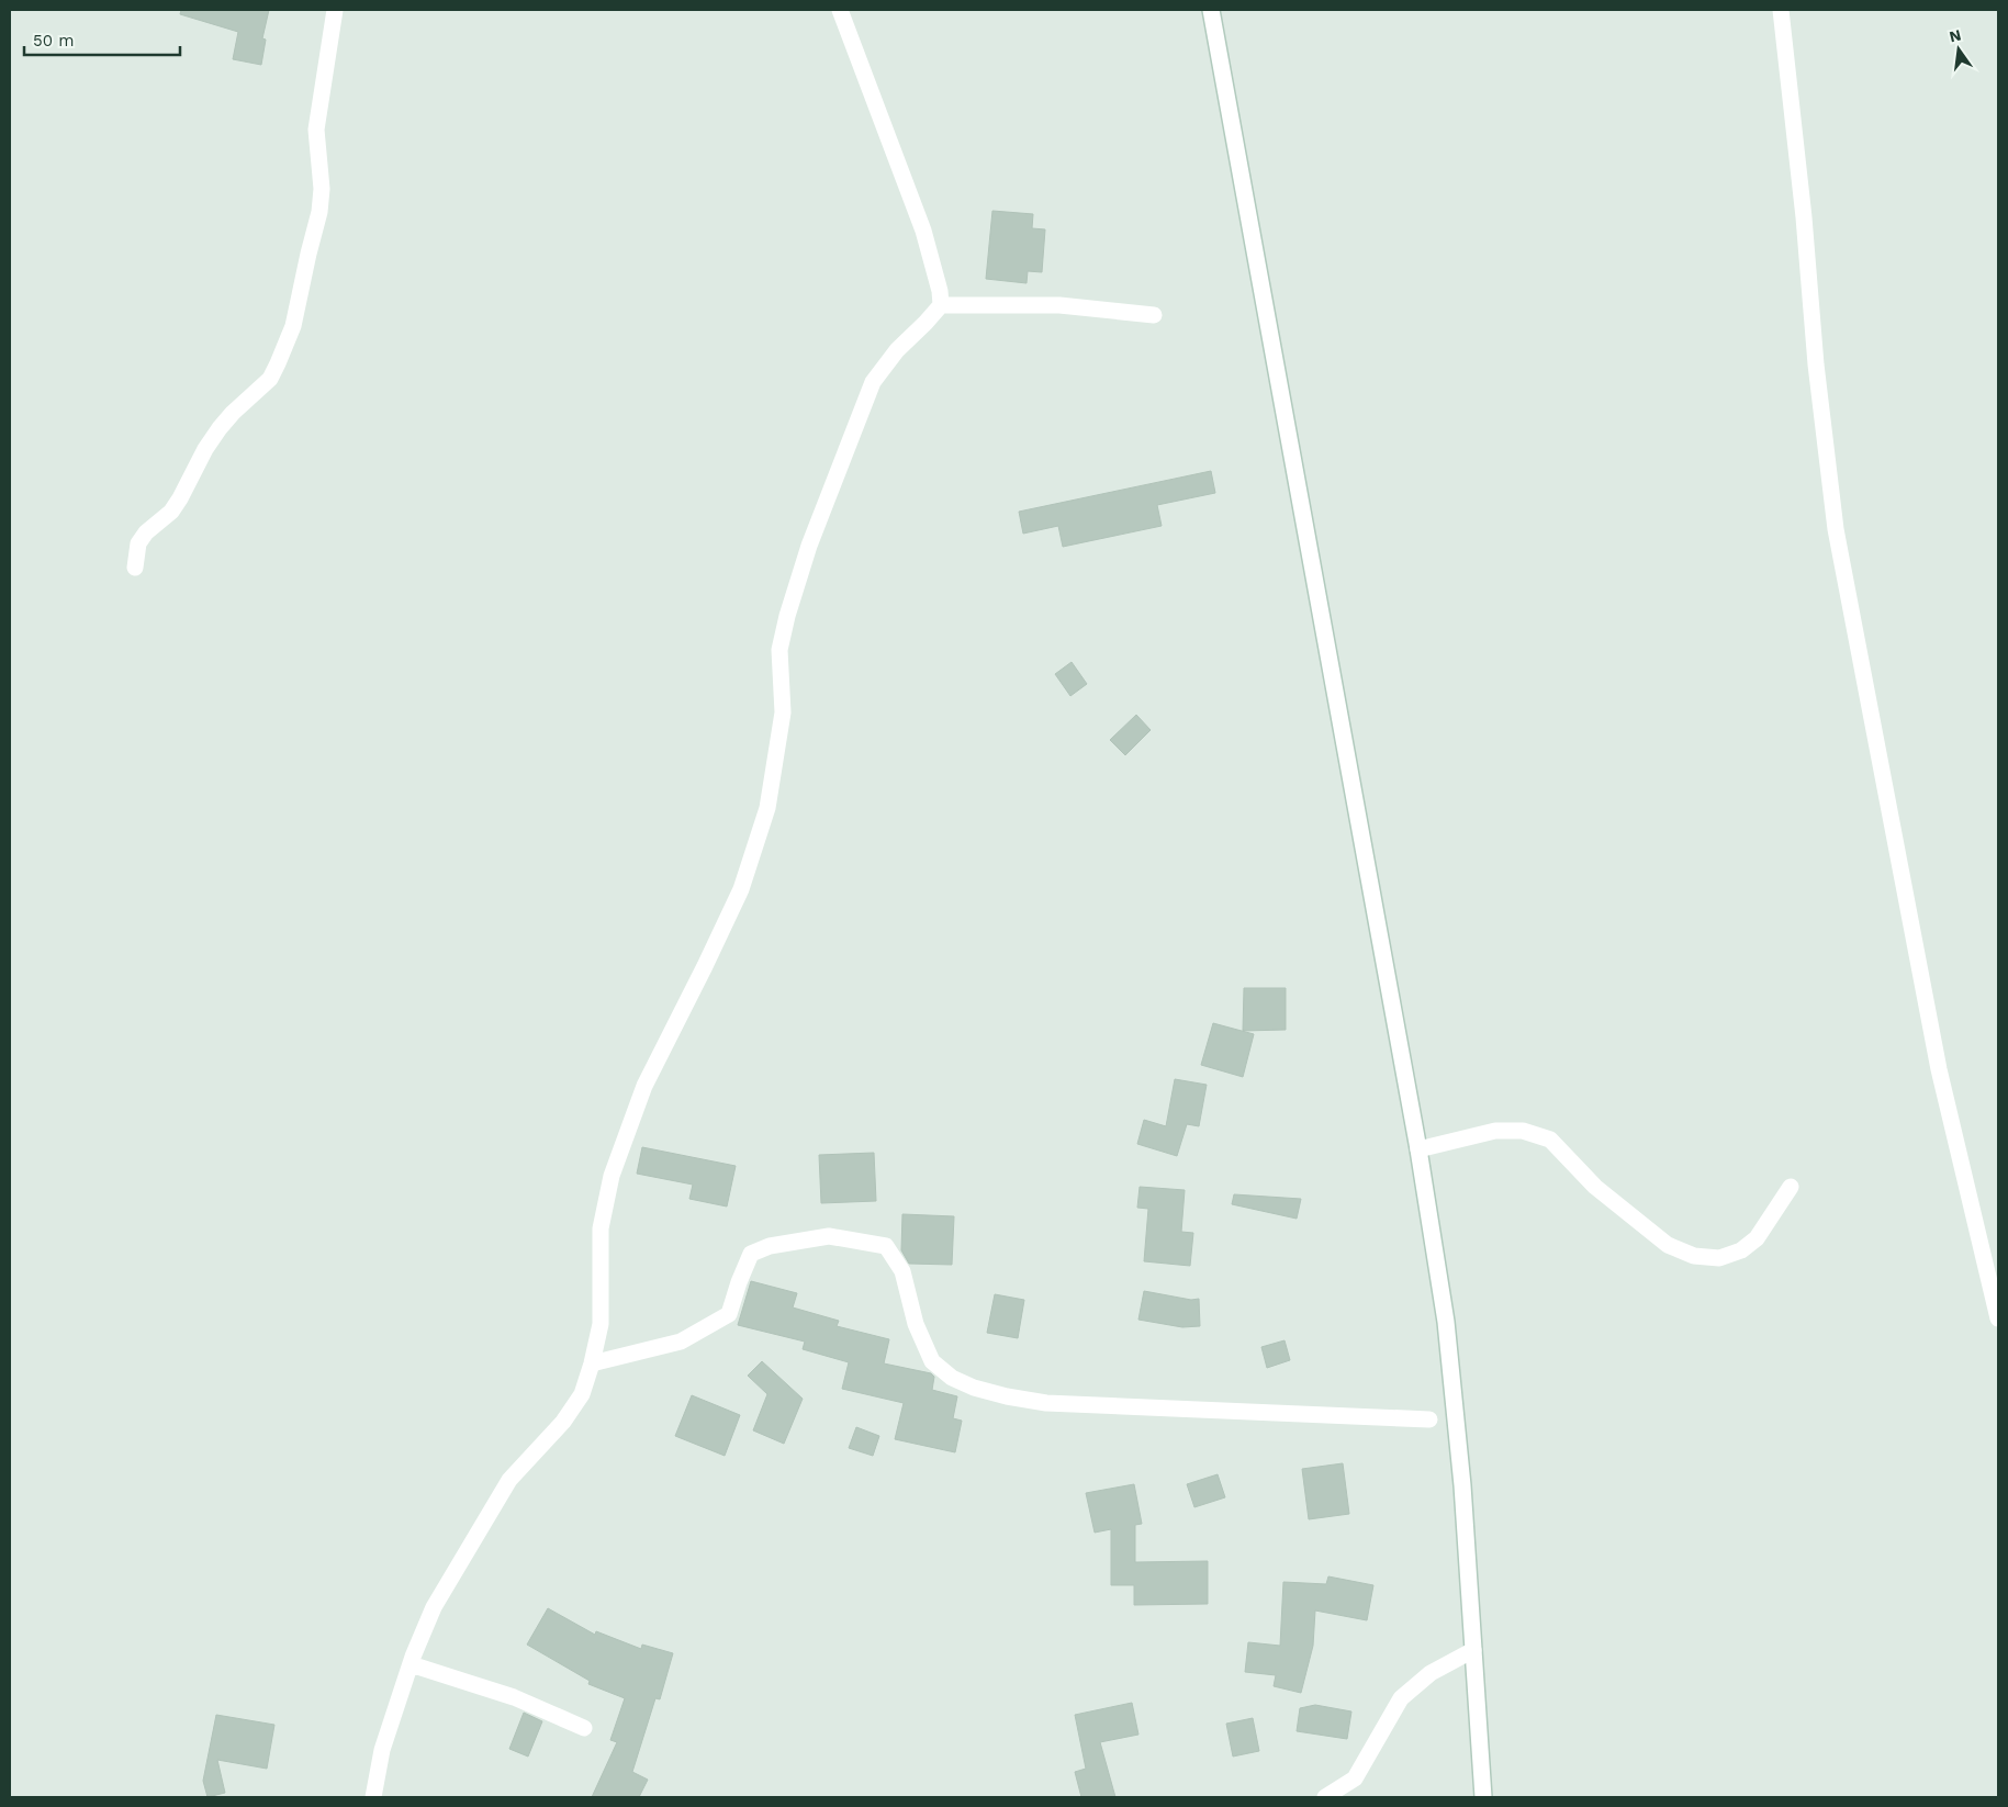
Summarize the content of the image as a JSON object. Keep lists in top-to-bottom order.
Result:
{
  "scale_bar": "50 m",
  "north": "top"
}
